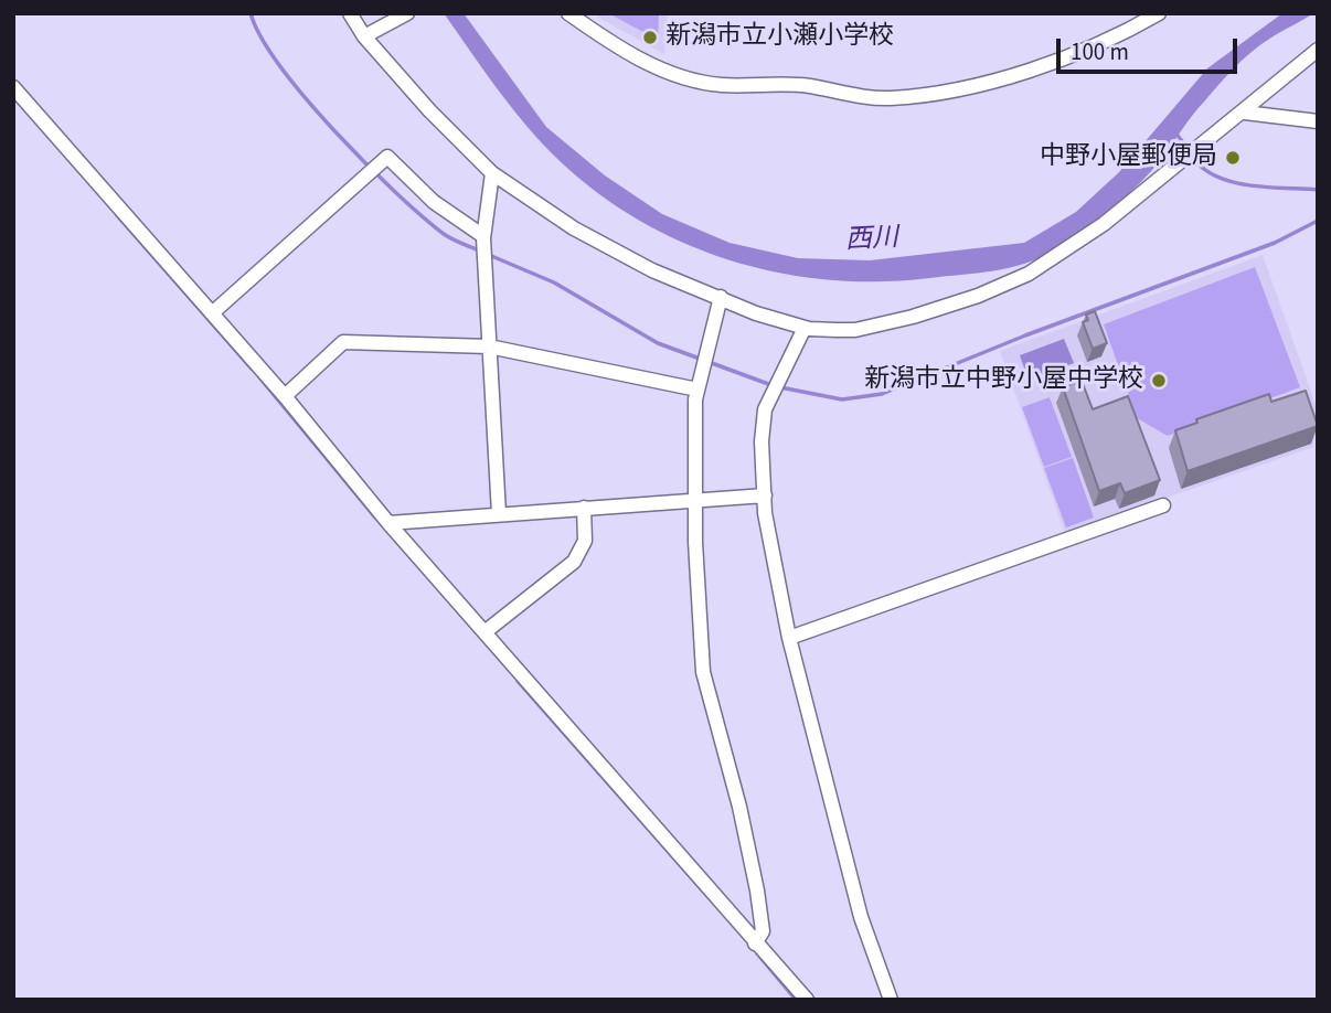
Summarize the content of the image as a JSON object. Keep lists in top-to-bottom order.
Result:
{
  "water": ["西川"],
  "places": ["新潟市立小瀬小学校", "中野小屋郵便局", "新潟市立中野小屋中学校"],
  "scale_bar": "100 m"
}
